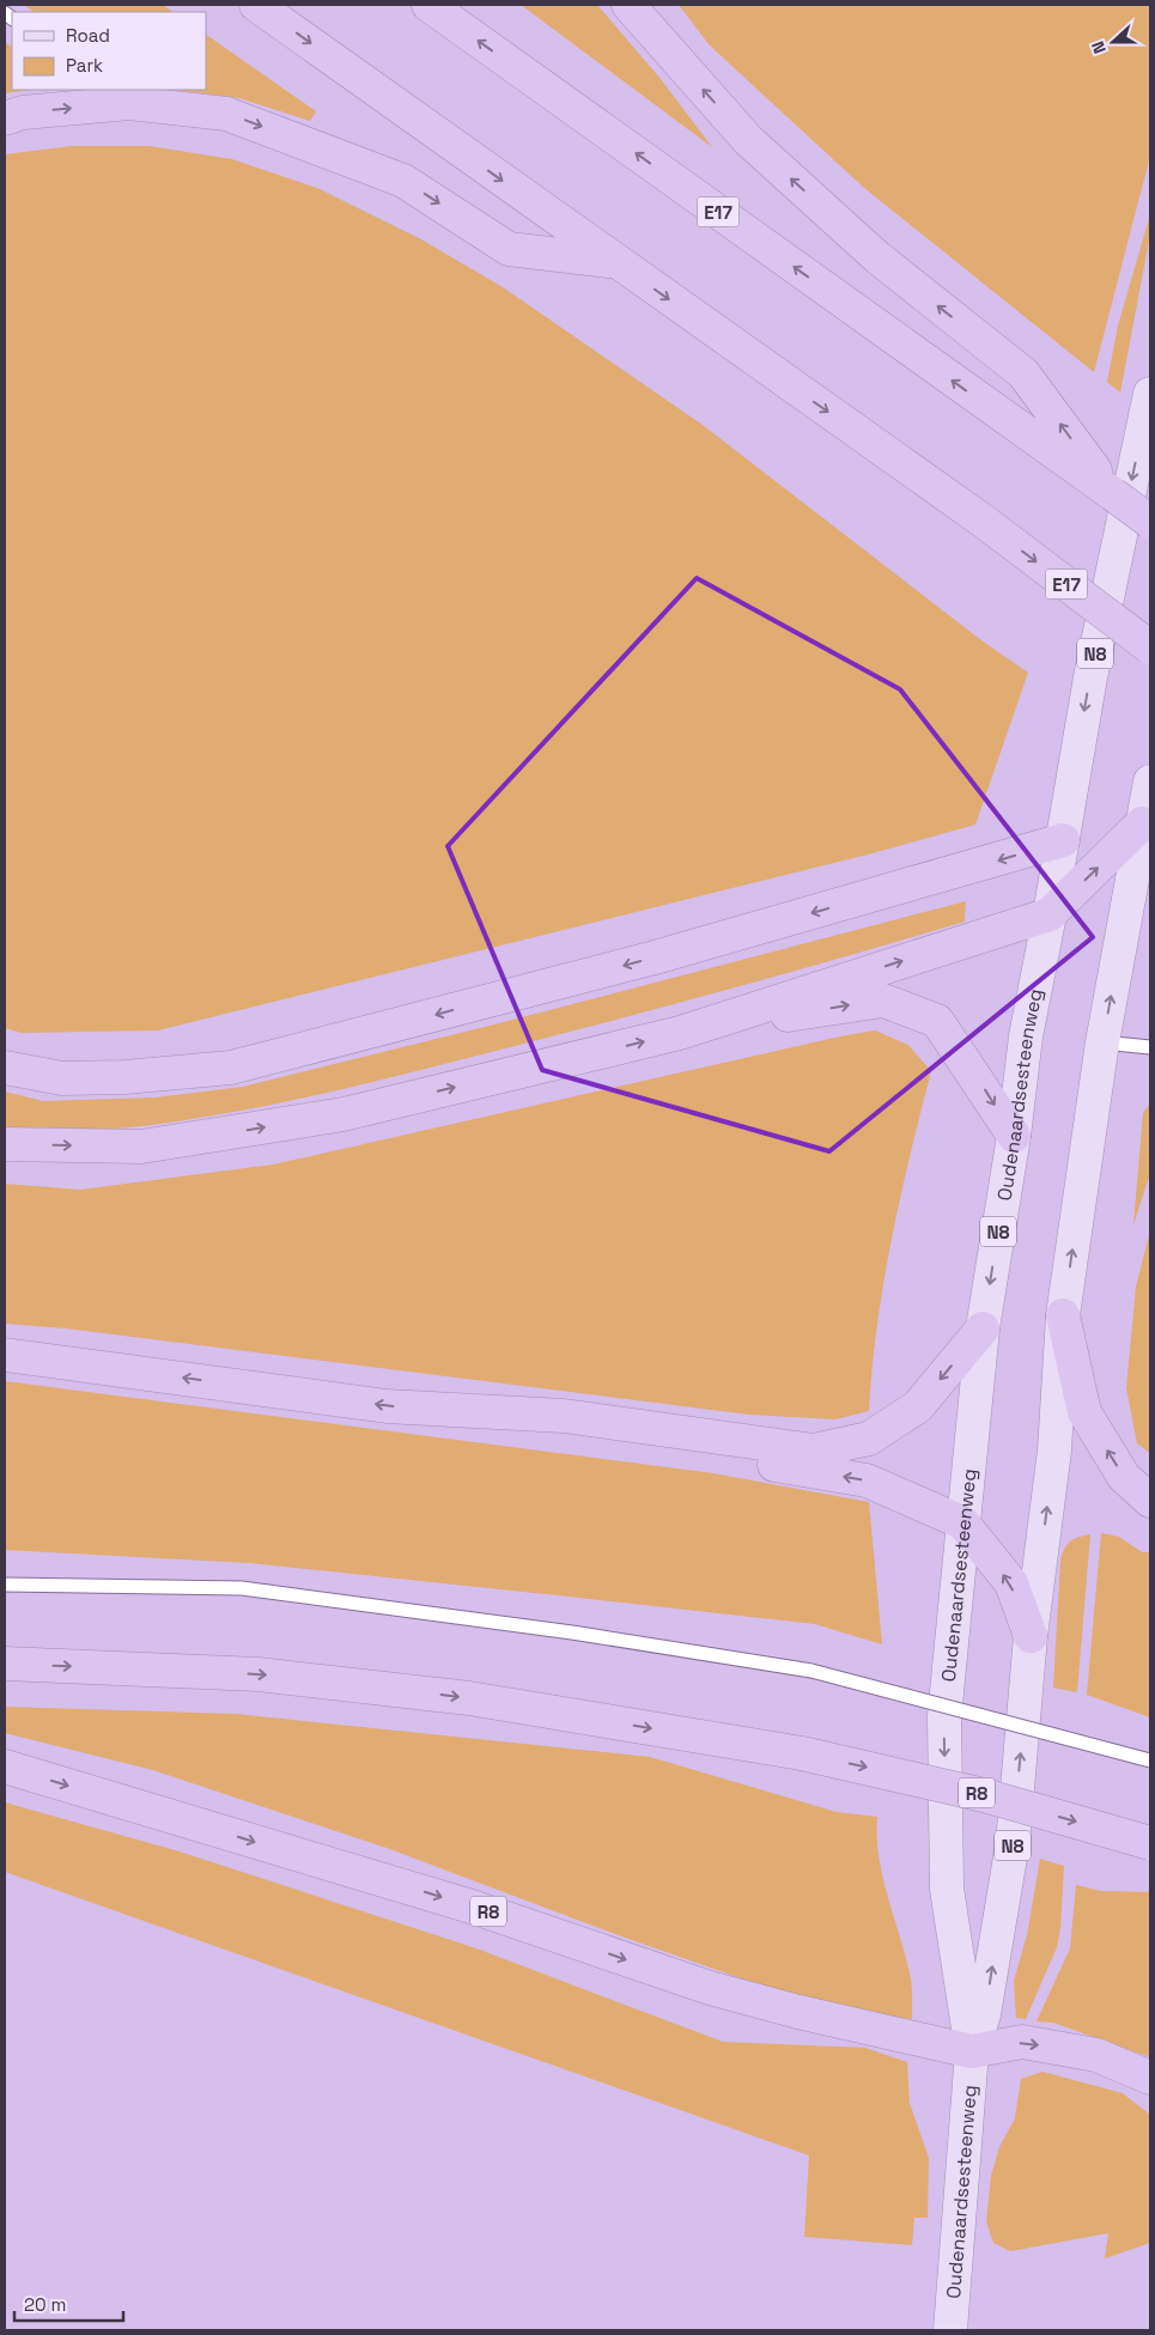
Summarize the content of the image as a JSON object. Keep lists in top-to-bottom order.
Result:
{
  "streets": {
    "highway": ["E17", "R8"],
    "main road": ["N8", "Oudenaardsesteenweg"]
  },
  "crossings": [
    ["Oudenaardsesteenweg", "R8"]
  ],
  "legend": ["Road", "Park"],
  "scale_bar": "20 m",
  "north": "left"
}
